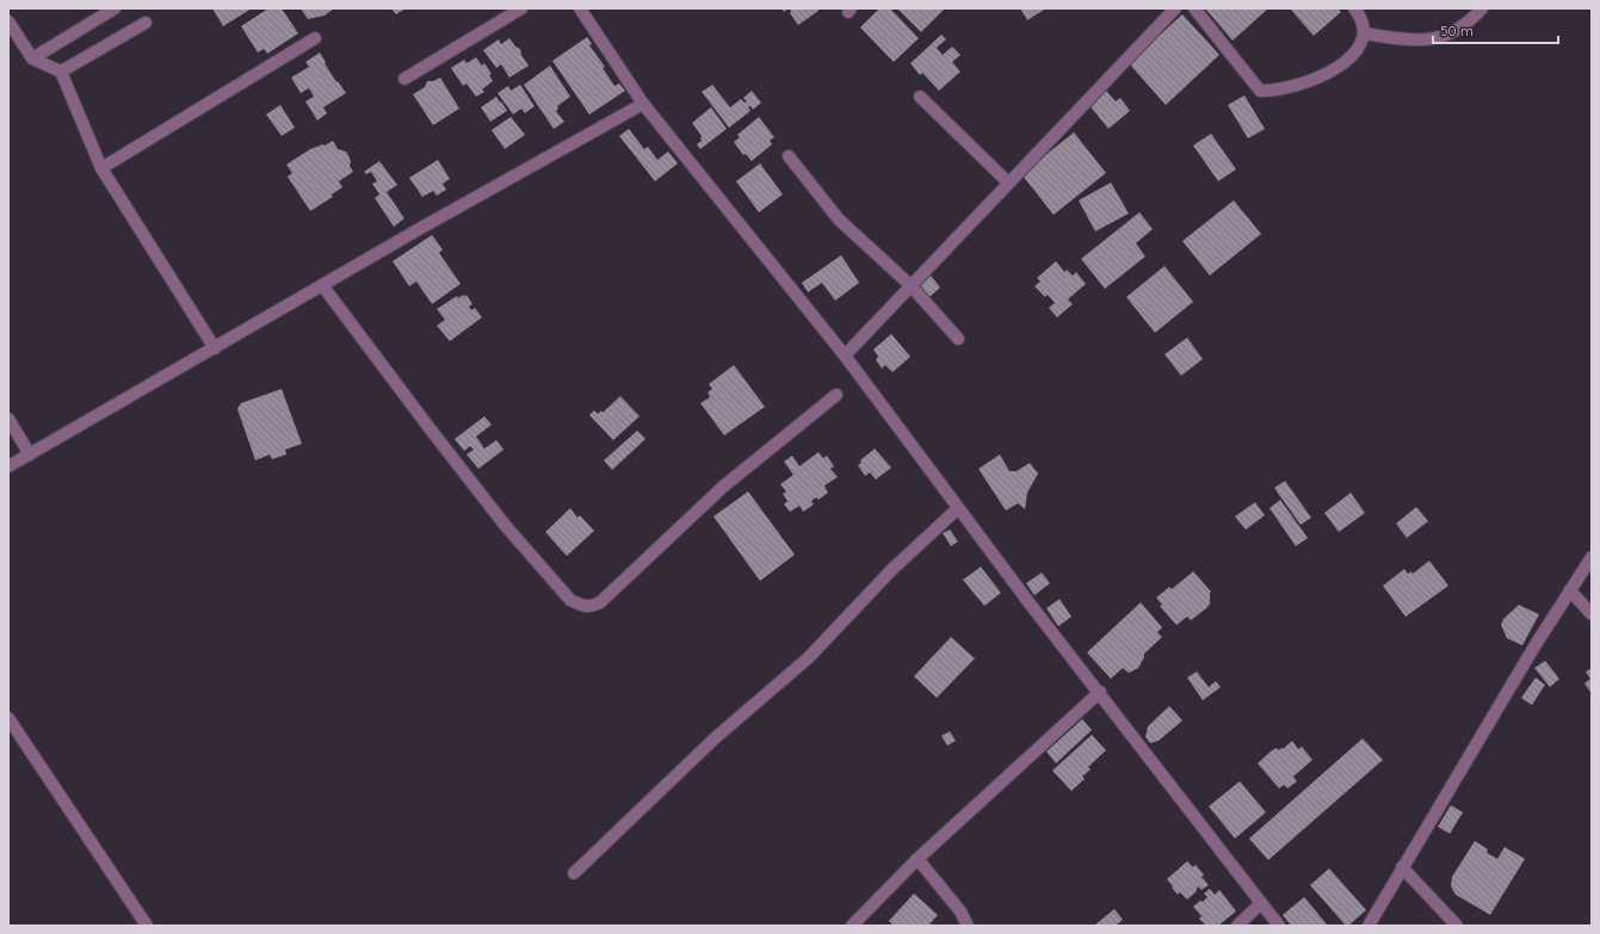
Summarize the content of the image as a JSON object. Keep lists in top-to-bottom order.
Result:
{
  "scale_bar": "50 m"
}
